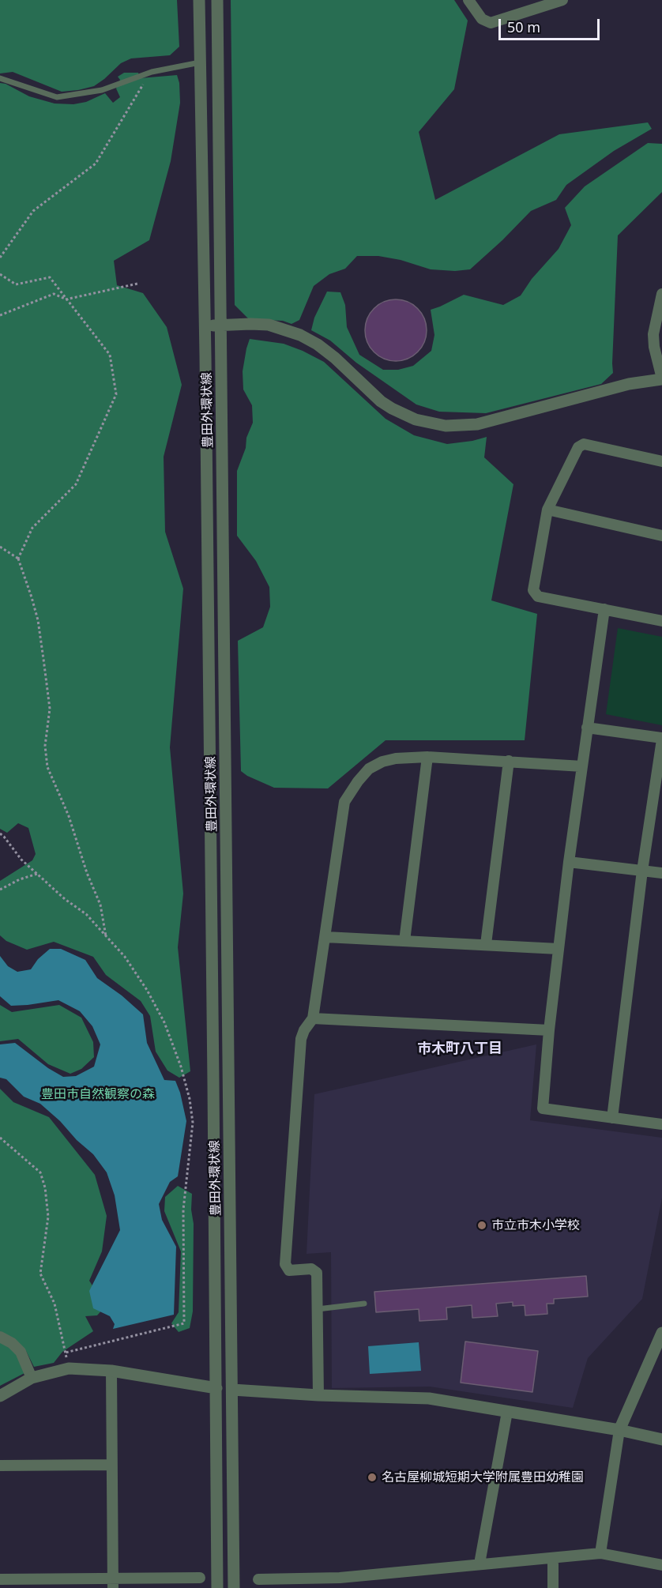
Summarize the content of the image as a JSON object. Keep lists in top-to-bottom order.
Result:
{
  "streets": {
    "street": ["豊田外環状線"]
  },
  "districts": ["市木町八丁目"],
  "parks": ["豊田市自然観察の森"],
  "places": ["市立市木小学校", "名古屋柳城短期大学附属豊田幼稚園"],
  "scale_bar": "50 m"
}
